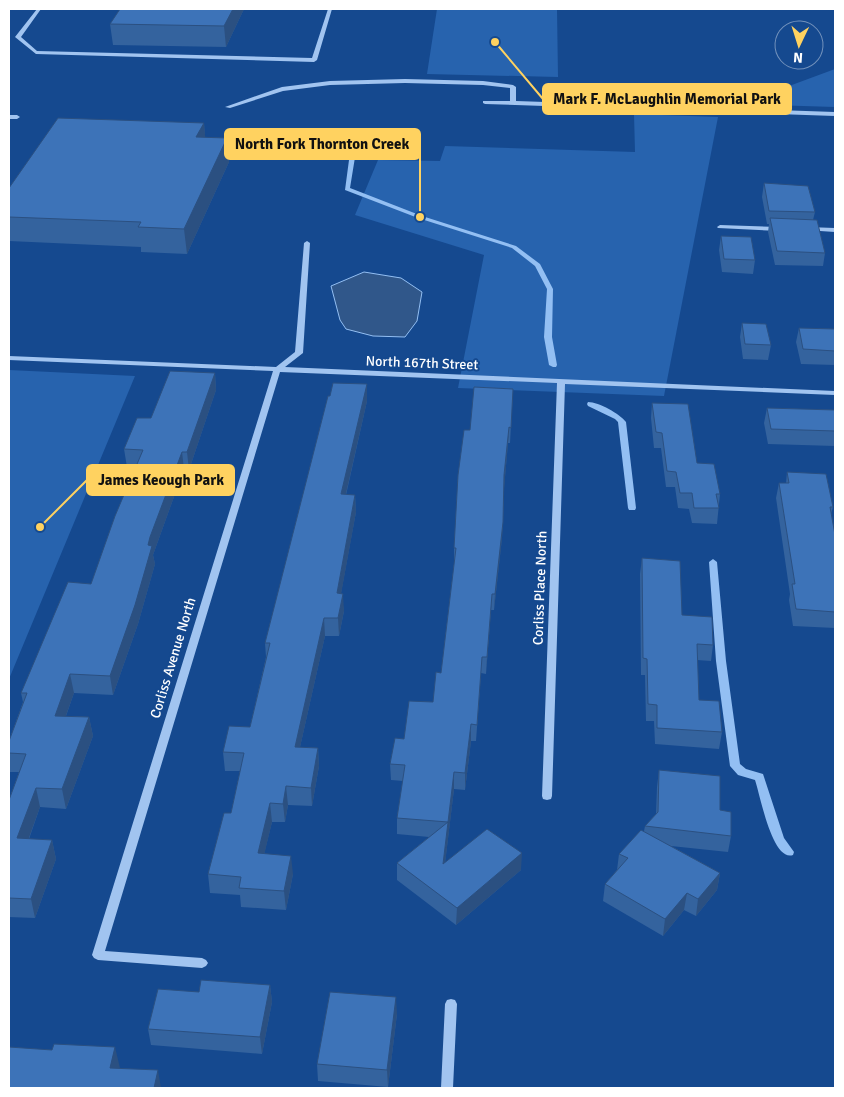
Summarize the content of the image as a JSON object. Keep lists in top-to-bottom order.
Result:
{
  "streets": {
    "street": ["North 167th Street", "Corliss Place North", "Corliss Avenue North"]
  },
  "crossings": [
    ["North 167th Street", "Corliss Place North"],
    ["North 167th Street", "Corliss Avenue North"]
  ],
  "places": ["Mark F. McLaughlin Memorial Park", "North Fork Thornton Creek", "James Keough Park"],
  "north": "bottom"
}
